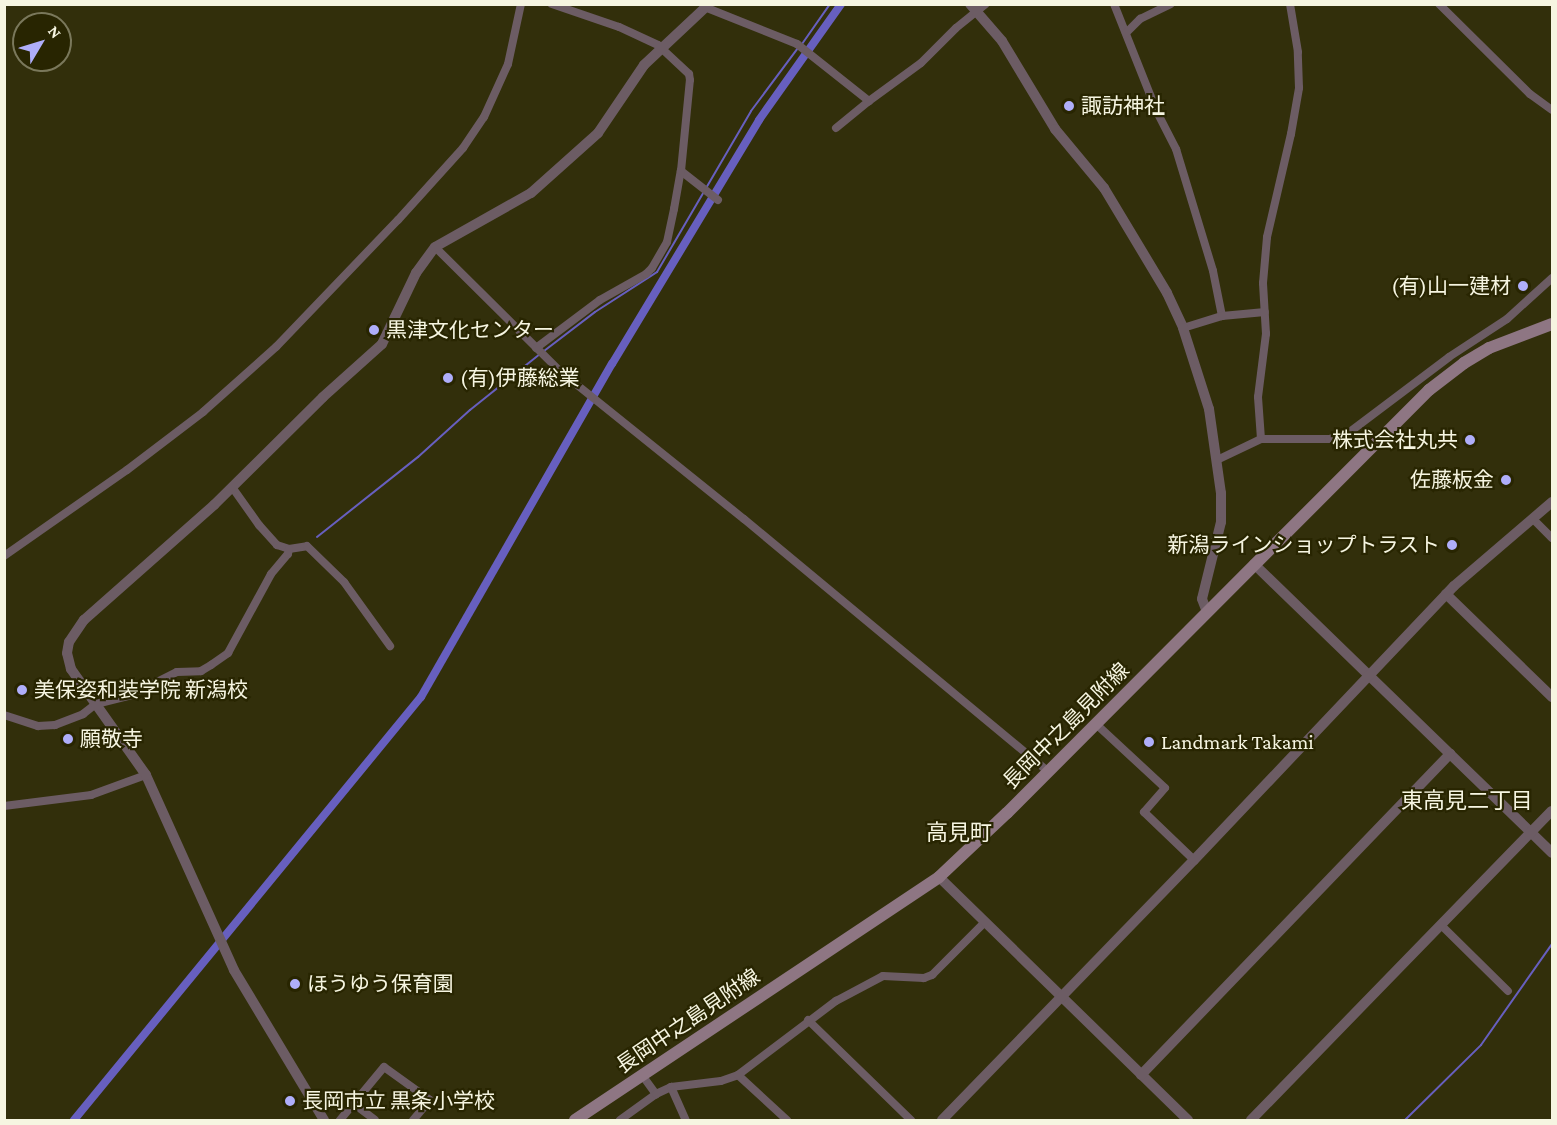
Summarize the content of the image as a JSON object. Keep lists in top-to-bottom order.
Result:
{
  "streets": {
    "main road": ["長岡中之島見附線"]
  },
  "districts": ["東高見二丁目", "高見町"],
  "places": [
    "諏訪神社",
    "(有)山一建材",
    "黒津文化センター",
    "(有)伊藤総業",
    "株式会社丸共",
    "佐藤板金",
    "新潟ラインショップトラスト",
    "美保姿和装学院 新潟校",
    "願敬寺",
    "Landmark Takami",
    "ほうゆう保育園",
    "長岡市立 黒条小学校"
  ],
  "north": "top right"
}
